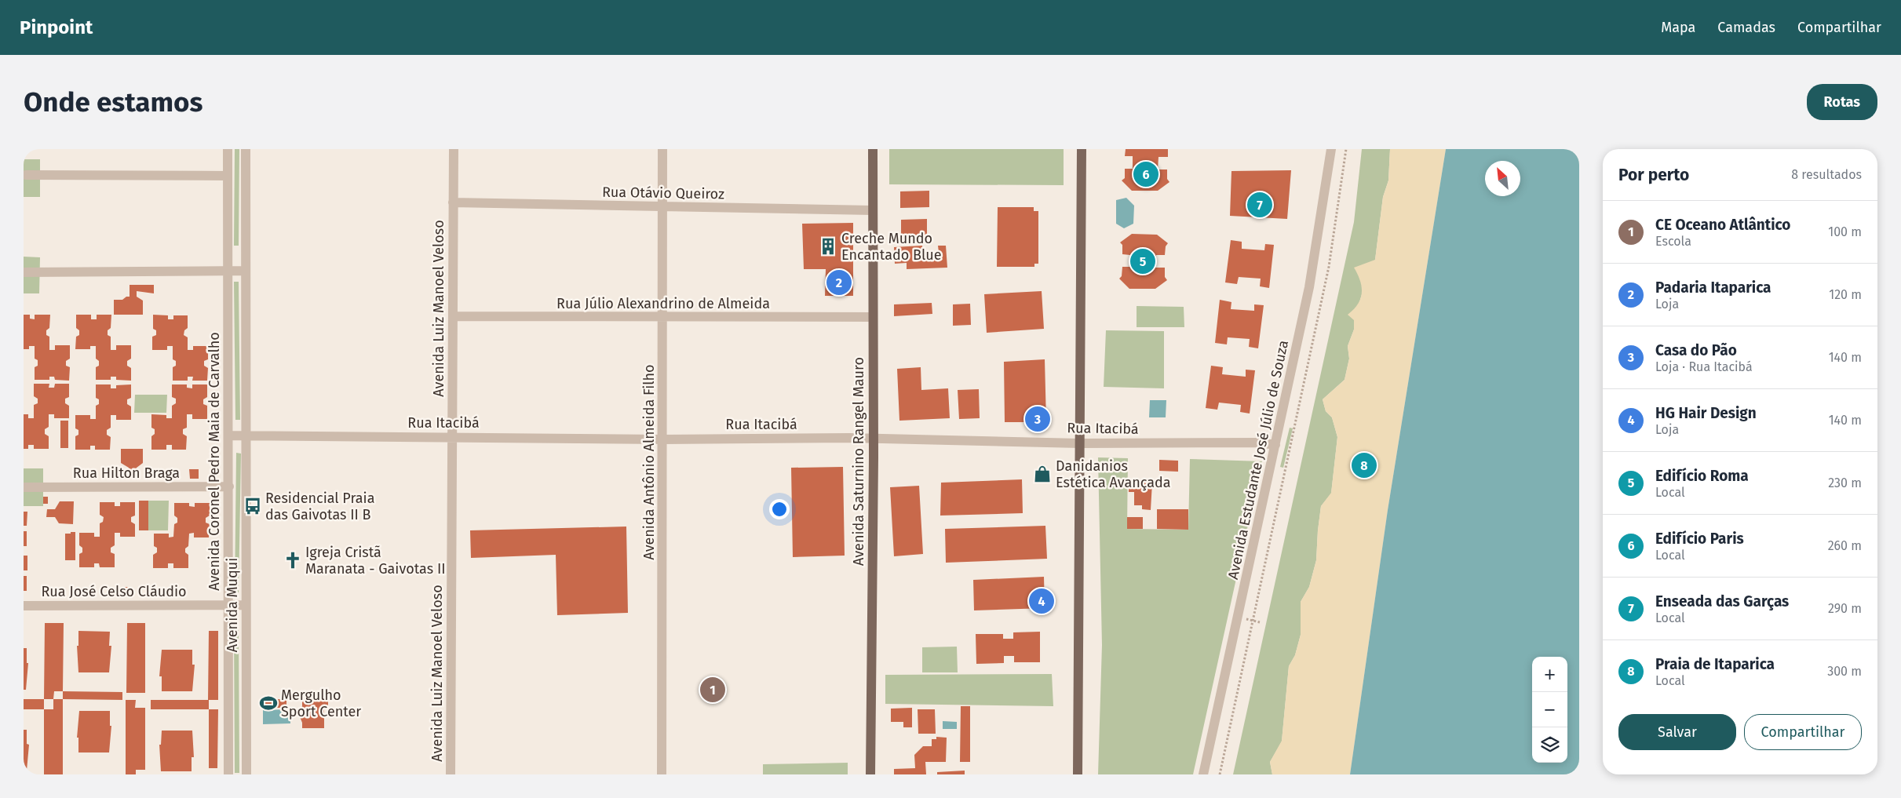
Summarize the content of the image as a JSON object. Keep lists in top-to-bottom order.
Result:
{
  "streets": {
    "main road": ["Avenida Saturnino Rangel Mauro"],
    "street": [
      "Rua Otávio Queiroz",
      "Rua Júlio Alexandrino de Almeida",
      "Avenida Luiz Manoel Veloso",
      "Rua Itacibá",
      "Avenida Estudante José Júlio de Souza",
      "Avenida Coronel Pedro Maia de Carvalho",
      "Avenida Antônio Almeida Filho",
      "Rua Hilton Braga",
      "Rua José Celso Cláudio",
      "Avenida Muqui"
    ]
  },
  "crossings": [
    ["Rua Otávio Queiroz", "Avenida Luiz Manoel Veloso"],
    ["Rua Otávio Queiroz", "Avenida Saturnino Rangel Mauro"],
    ["Rua Otávio Queiroz", "Avenida Antônio Almeida Filho"],
    ["Rua Júlio Alexandrino de Almeida", "Avenida Luiz Manoel Veloso"],
    ["Rua Júlio Alexandrino de Almeida", "Avenida Saturnino Rangel Mauro"],
    ["Rua Júlio Alexandrino de Almeida", "Avenida Antônio Almeida Filho"],
    ["Avenida Luiz Manoel Veloso", "Rua Itacibá"],
    ["Rua Itacibá", "Avenida Estudante José Júlio de Souza"],
    ["Rua Itacibá", "Avenida Coronel Pedro Maia de Carvalho"],
    ["Rua Itacibá", "Avenida Saturnino Rangel Mauro"],
    ["Rua Itacibá", "Avenida Antônio Almeida Filho"],
    ["Rua Itacibá", "Avenida Muqui"],
    ["Avenida Coronel Pedro Maia de Carvalho", "Rua Hilton Braga"],
    ["Avenida Coronel Pedro Maia de Carvalho", "Rua José Celso Cláudio"],
    ["Rua José Celso Cláudio", "Avenida Muqui"]
  ],
  "places": {
    "building": ["Creche Mundo Encantado Blue"],
    "shop": ["Danidanios Estética Avançada"],
    "bus stop": ["Residencial Praia das Gaivotas II B"],
    "church": ["Igreja Cristã Maranata - Gaivotas II"],
    "sports": ["Mergulho Sport Center"]
  },
  "north": "top left",
  "page": {
    "header": "Pinpoint",
    "nav": ["Mapa", "Camadas", "Compartilhar"],
    "buttons": [
      "Rotas",
      ["Salvar", "Compartilhar"]
    ],
    "title": "Onde estamos",
    "heading": ["Por perto", "8 resultados"],
    "pins": [
      "6",
      "7",
      "5",
      "2",
      "3",
      "8",
      "4",
      "1"
    ],
    "list": [
      {
        "mark": "1",
        "name": "CE Oceano Atlântico",
        "note": "Escola",
        "value": "100 m"
      },
      {
        "mark": "2",
        "name": "Padaria Itaparica",
        "note": "Loja",
        "value": "120 m"
      },
      {
        "mark": "3",
        "name": "Casa do Pão",
        "note": "Loja · Rua Itacibá",
        "value": "140 m"
      },
      {
        "mark": "4",
        "name": "HG Hair Design",
        "note": "Loja",
        "value": "140 m"
      },
      {
        "mark": "5",
        "name": "Edifício Roma",
        "note": "Local",
        "value": "230 m"
      },
      {
        "mark": "6",
        "name": "Edifício Paris",
        "note": "Local",
        "value": "260 m"
      },
      {
        "mark": "7",
        "name": "Enseada das Garças",
        "note": "Local",
        "value": "290 m"
      },
      {
        "mark": "8",
        "name": "Praia de Itaparica",
        "note": "Local",
        "value": "300 m"
      }
    ],
    "map_buttons": ["+", "−"]
  }
}
